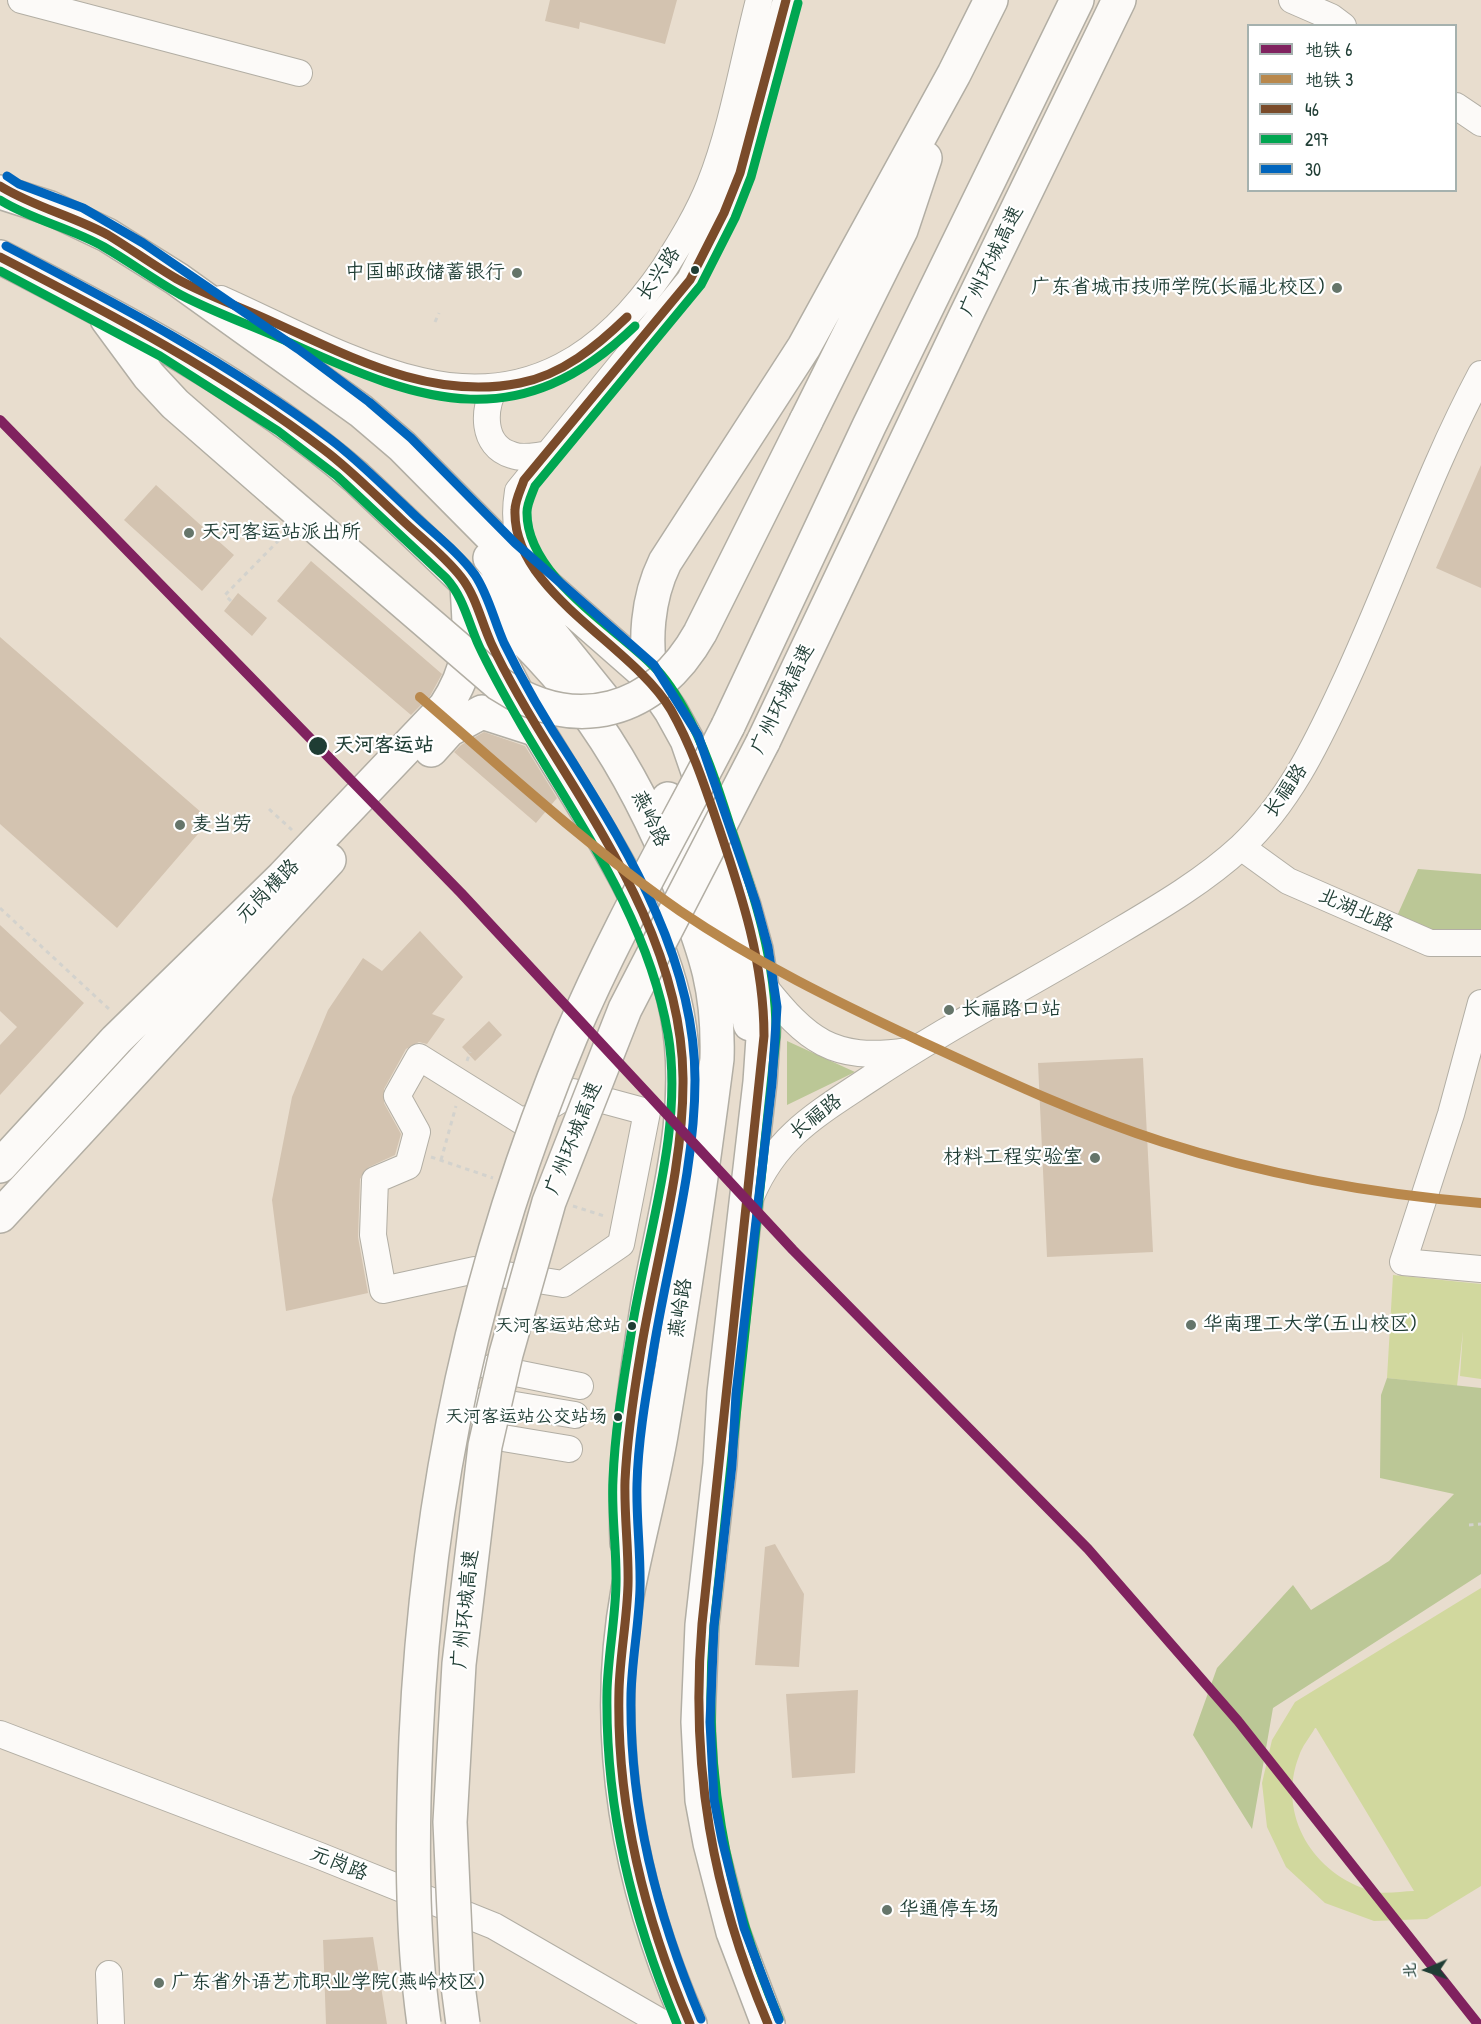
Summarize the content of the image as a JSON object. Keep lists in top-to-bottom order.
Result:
{
  "streets": {
    "main road": ["广州环城高速", "燕岭路", "元岗横路"],
    "street": [
      "长兴路",
      "长福路",
      "北湖北路",
      "元岗路"
    ]
  },
  "crossings": [
    ["长福路", "北湖北路"],
    ["燕岭路", "元岗横路"]
  ],
  "places": [
    "中国邮政储蓄银行",
    "广东省城市技师学院(长福北校区)",
    "天河客运站派出所",
    "天河客运站",
    "麦当劳",
    "长福路口站",
    "材料工程实验室",
    "华南理工大学(五山校区)",
    "天河客运站总站",
    "天河客运站公交站场",
    "华通停车场",
    "广东省外语艺术职业学院(燕岭校区)"
  ],
  "lines": [
    "transit line 46",
    "transit line 297",
    "transit line 30",
    "metro line 6",
    "metro line 3"
  ],
  "legend": [
    "地铁 6",
    "地铁 3",
    "46",
    "297",
    "30"
  ],
  "north": "left"
}
